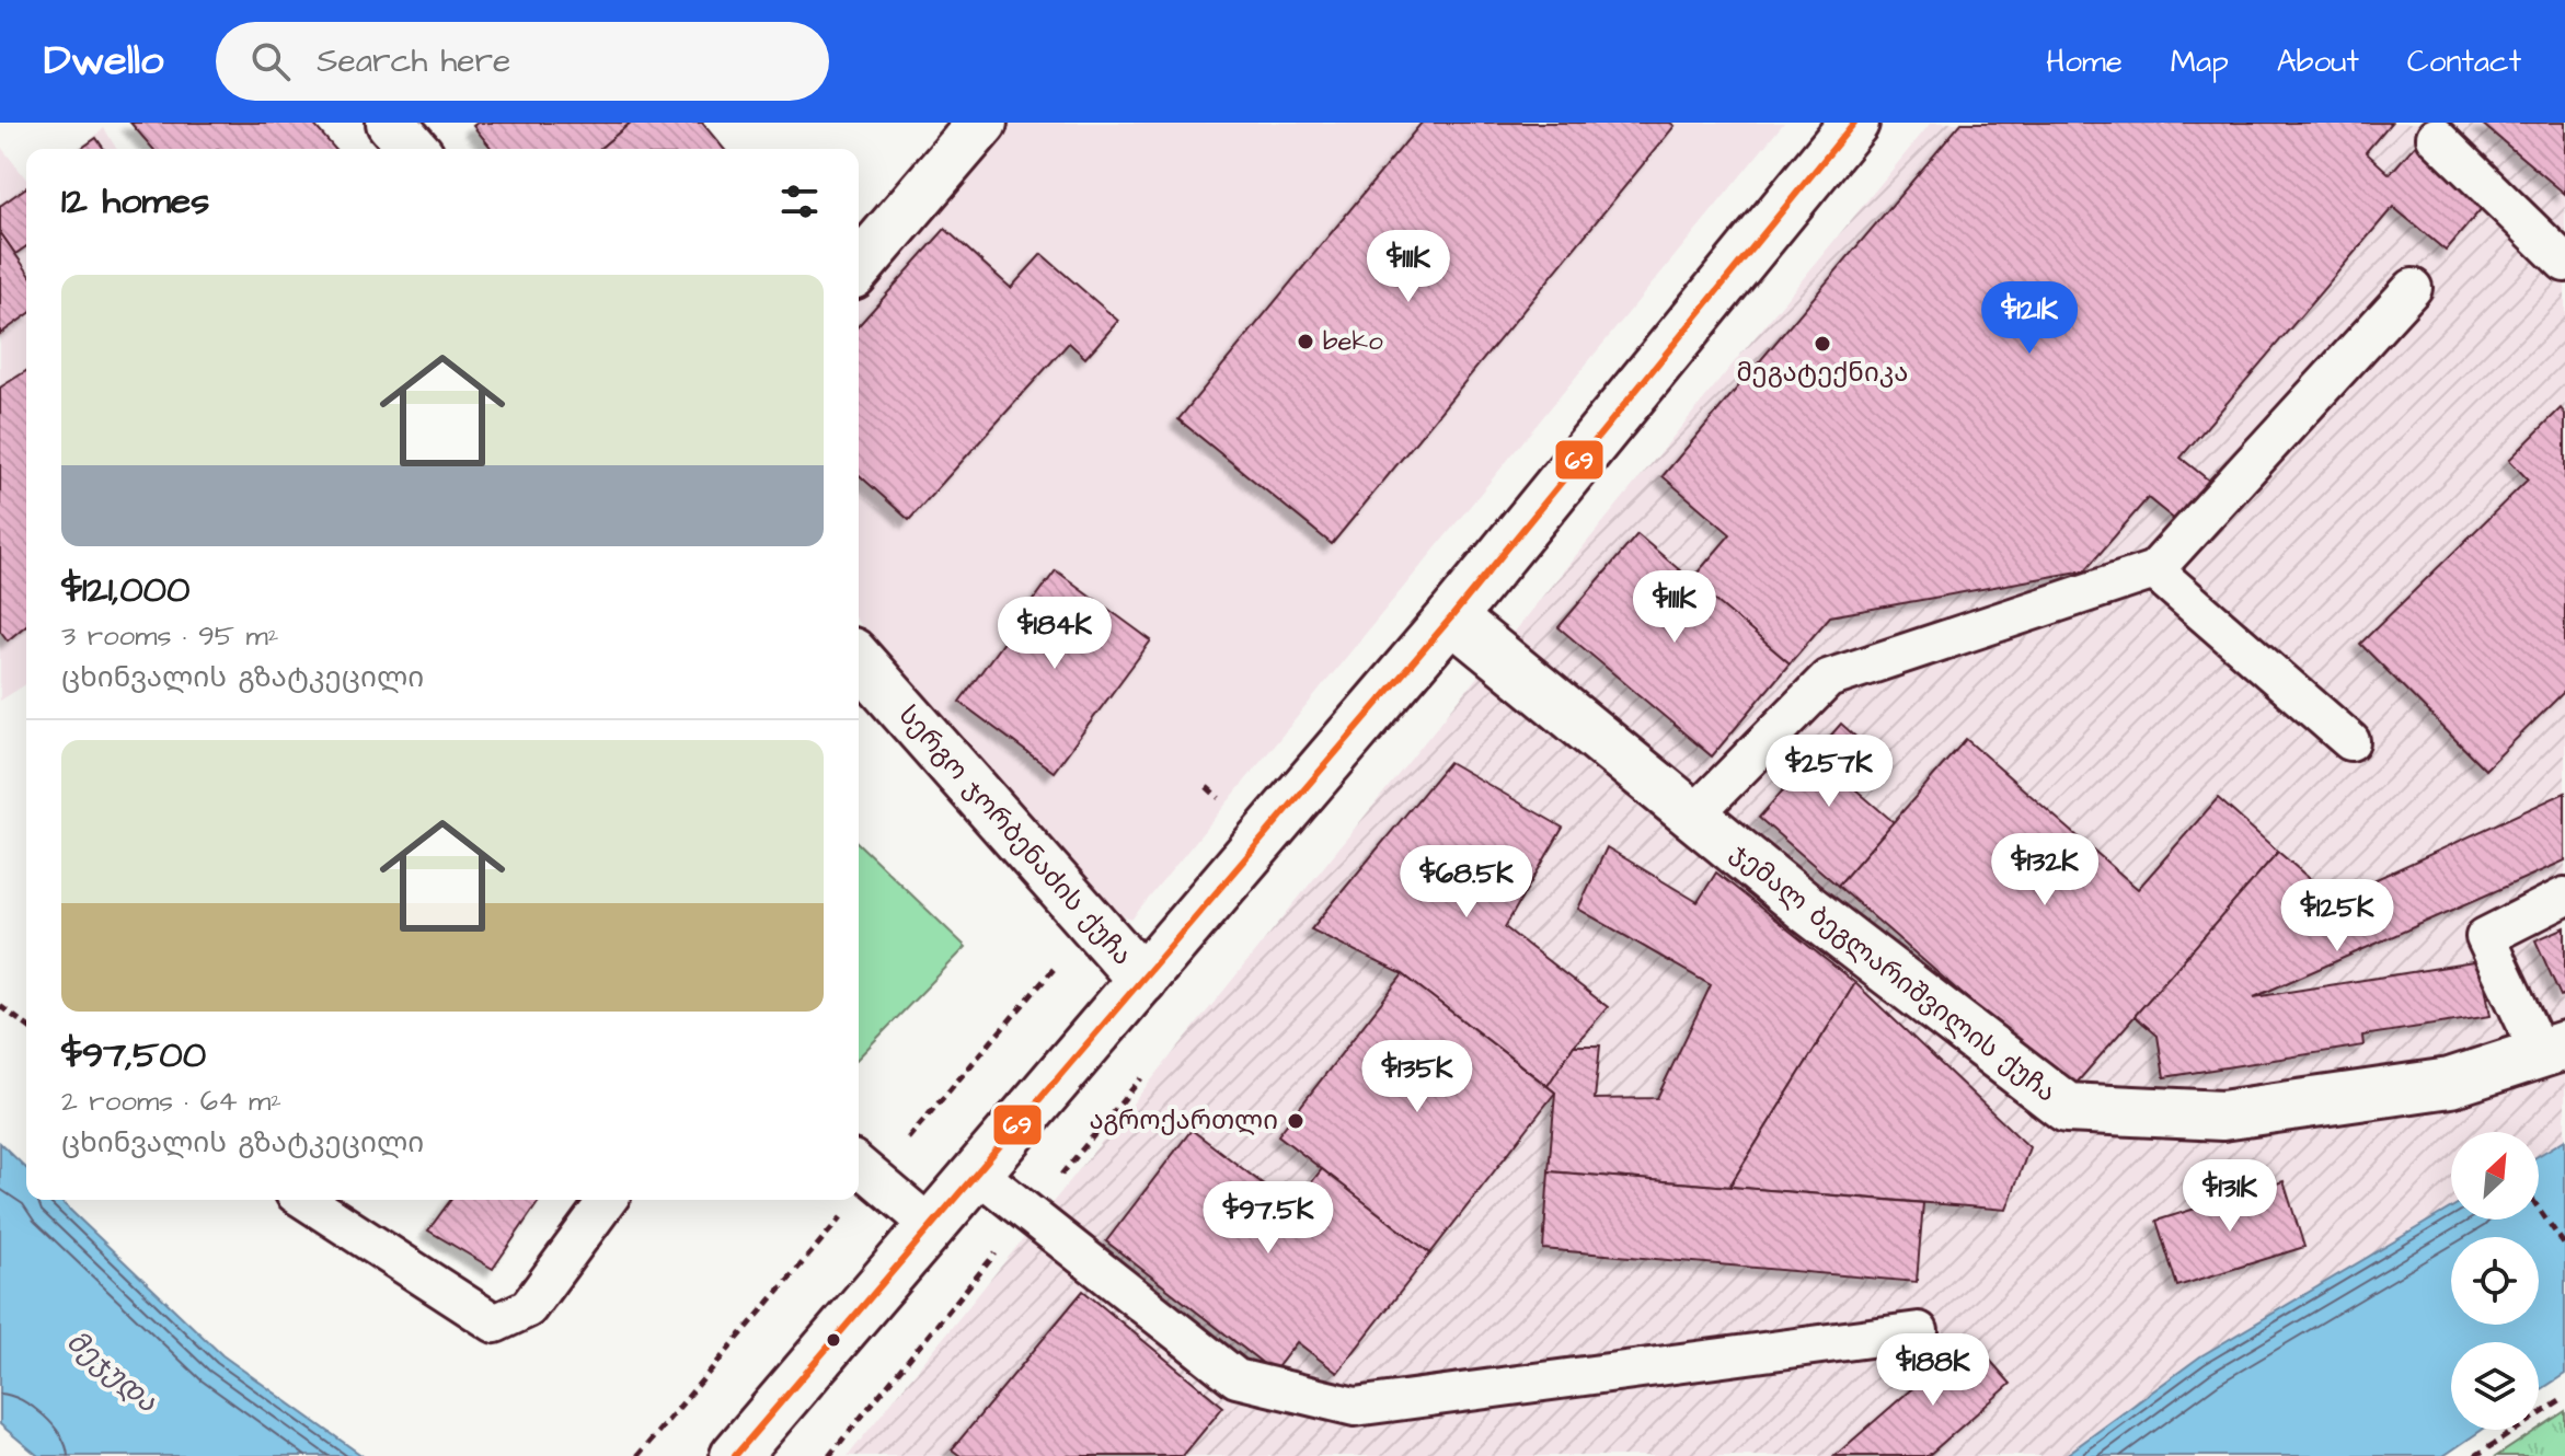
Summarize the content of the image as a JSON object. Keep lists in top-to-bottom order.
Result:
{
  "streets": {
    "street": ["სერგო ჯორბენაძის ქუჩა", "ჯემალ ბეგლარიშვილის ქუჩა"]
  },
  "water": ["მეჯუდა"],
  "places": ["beko", "მეგატექნიკა", "აგროქართლი"],
  "lines": ["transit line 69"],
  "north": "top right",
  "page": {
    "header": "Dwello",
    "search": "Search here",
    "nav": [
      "Home",
      "Map",
      "About",
      "Contact"
    ],
    "heading": "12 homes",
    "price": [
      "$111K",
      "$121K",
      "$111K",
      "$184K",
      "$257K",
      "$132K",
      "$68.5K",
      "$125K",
      "$135K",
      "$131K",
      "$97.5K",
      "$188K"
    ],
    "list": [
      {
        "name": "$121,000",
        "note": "3 rooms · 95 m² · ცხინვალის გზატკეცილი"
      },
      {
        "name": "$97,500",
        "note": "2 rooms · 64 m² · ცხინვალის გზატკეცილი"
      }
    ]
  }
}
